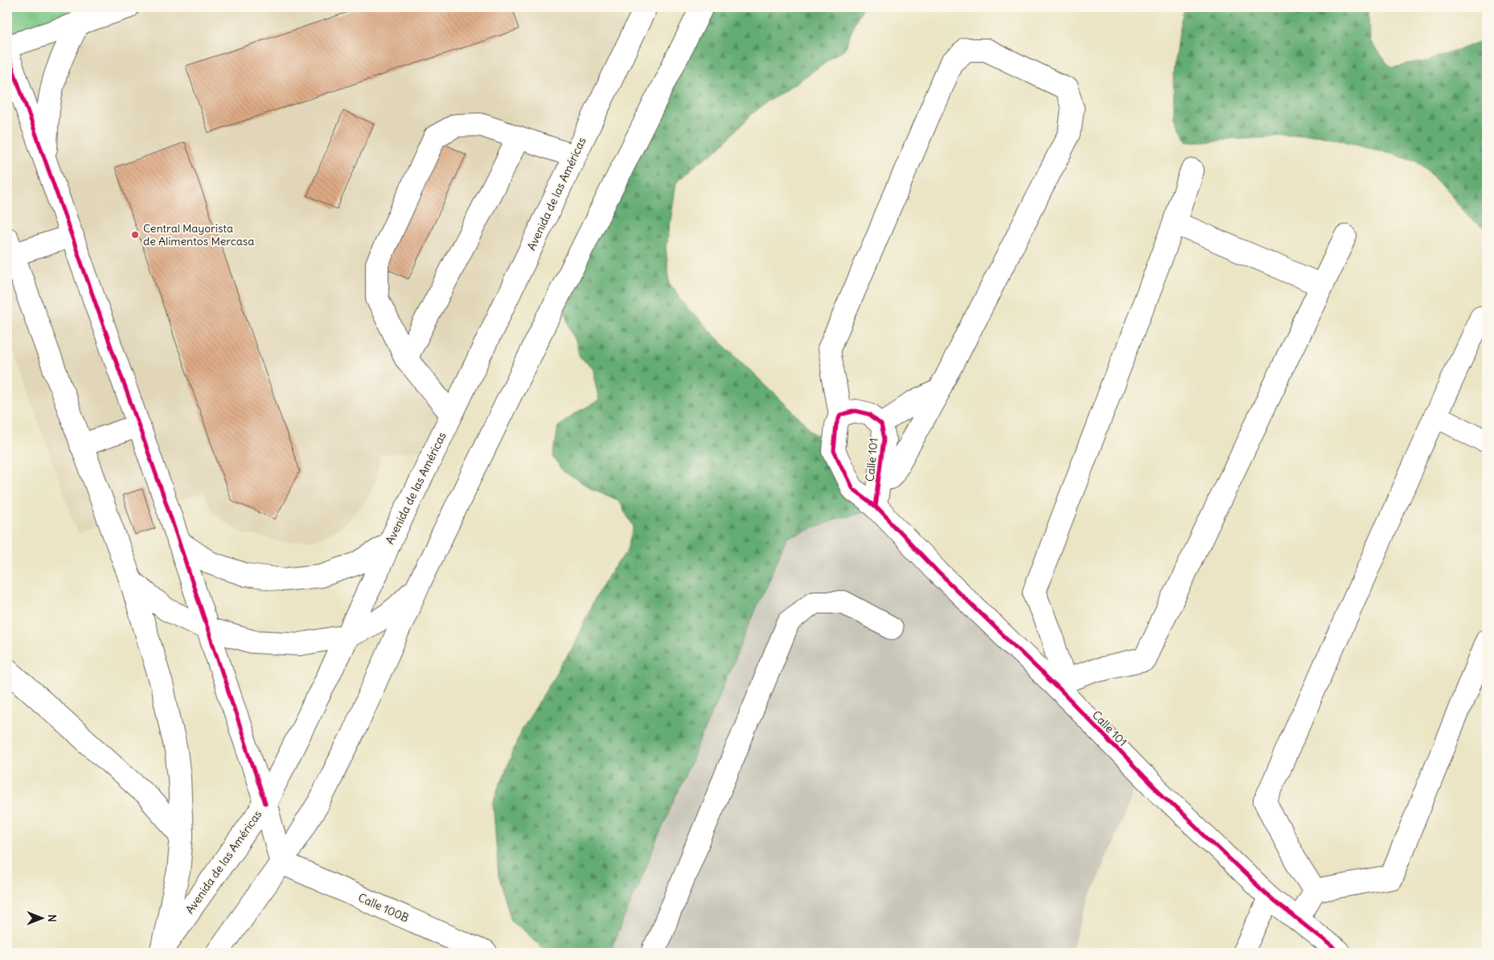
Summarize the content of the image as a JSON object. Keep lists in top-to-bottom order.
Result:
{
  "streets": {
    "main road": ["Avenida de las Américas", "Calle 101", "Calle 100B"]
  },
  "places": ["Central Mayorista de Alimentos Mercasa"],
  "north": "right"
}
